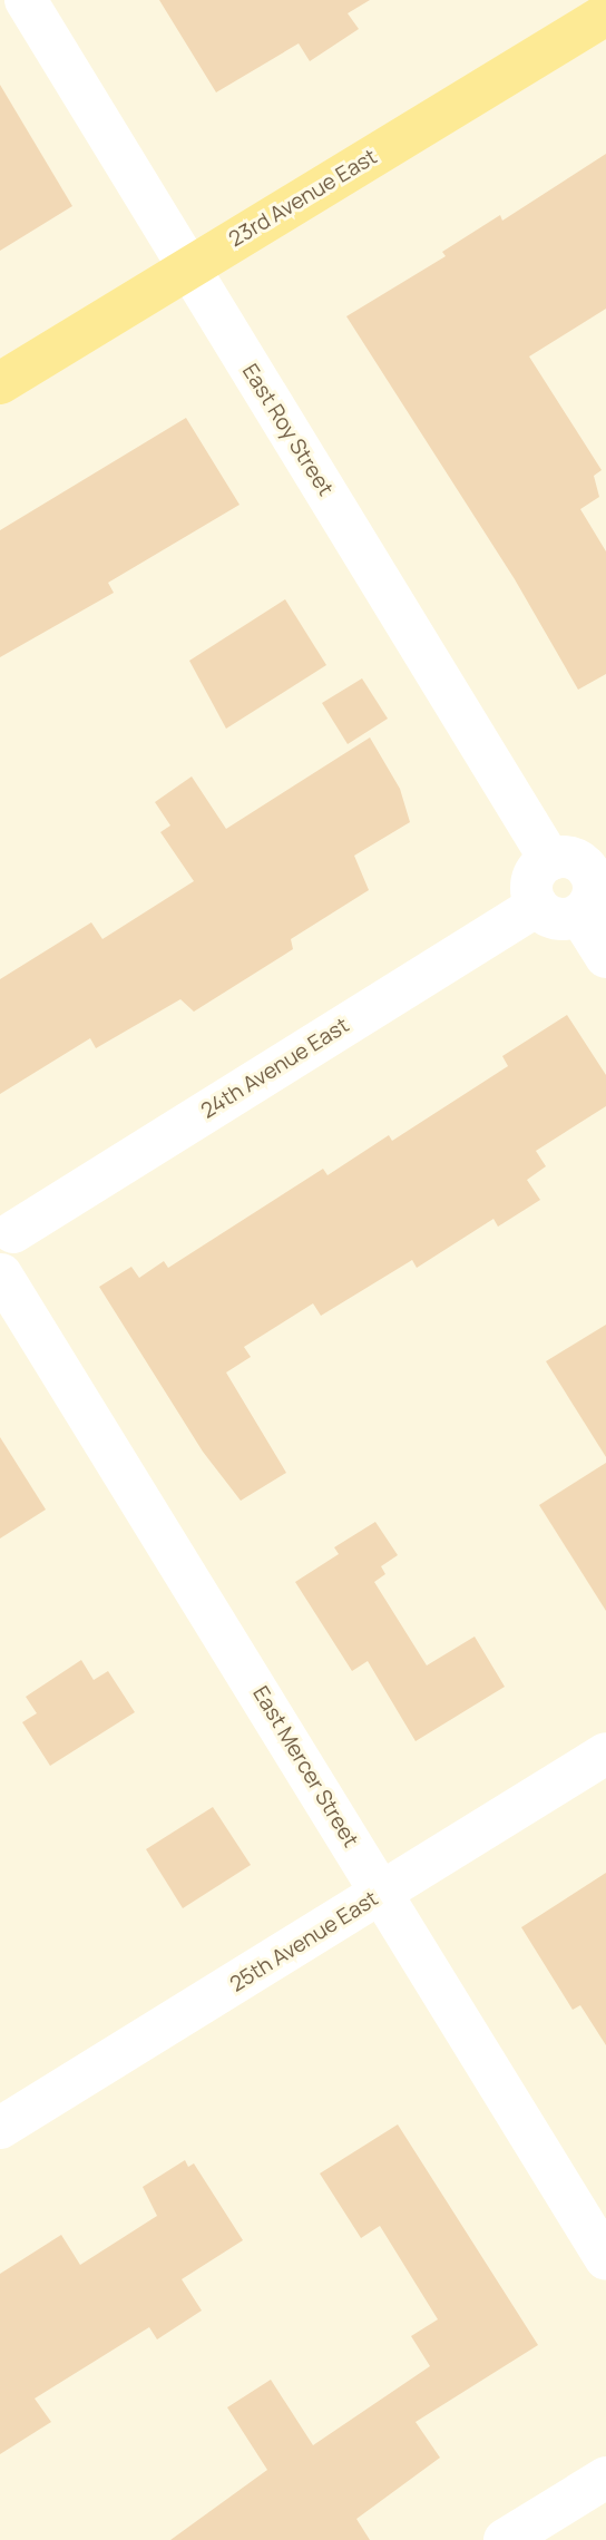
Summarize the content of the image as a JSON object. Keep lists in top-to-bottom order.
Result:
{
  "streets": {
    "main road": ["23rd Avenue East"],
    "street": [
      "East Roy Street",
      "24th Avenue East",
      "East Mercer Street",
      "25th Avenue East"
    ]
  },
  "crossings": [
    ["23rd Avenue East", "East Roy Street"],
    ["East Roy Street", "24th Avenue East"],
    ["East Mercer Street", "25th Avenue East"]
  ]
}
